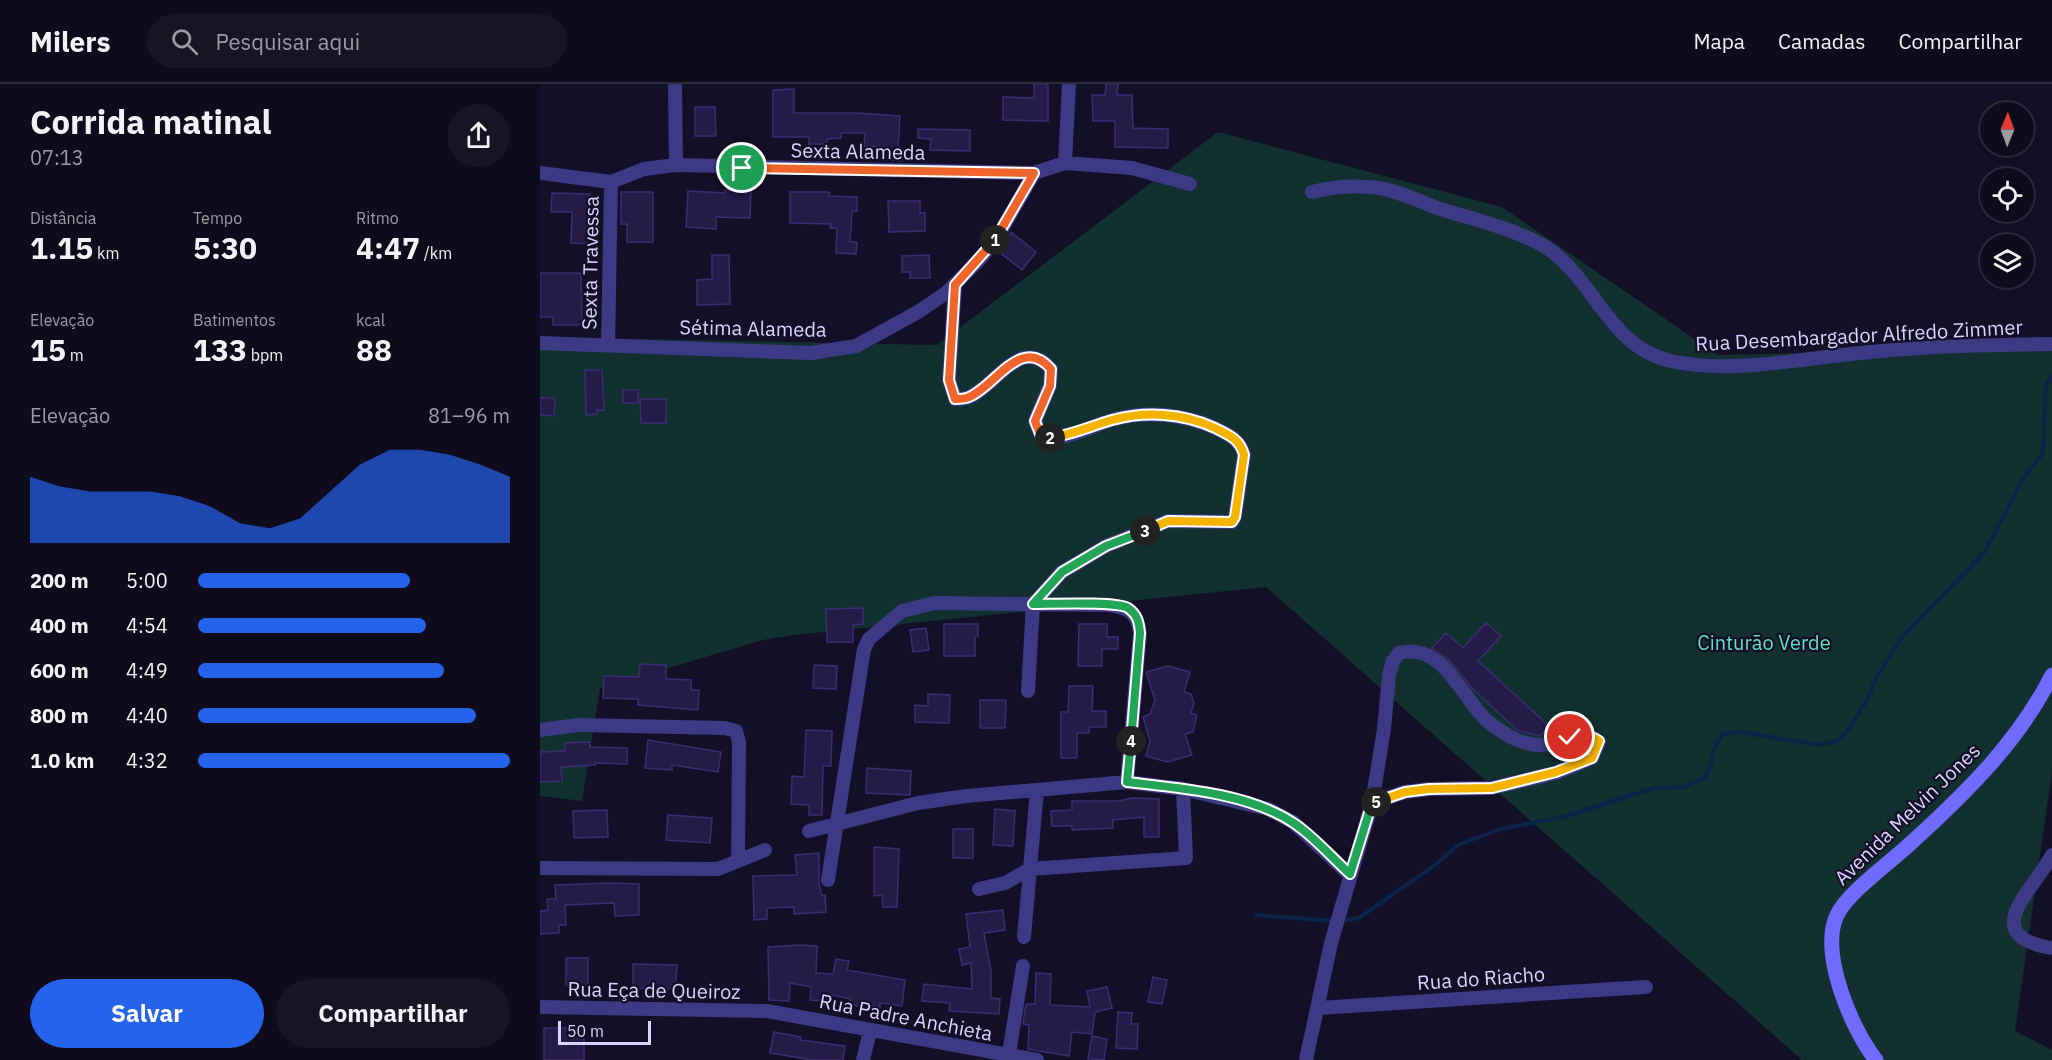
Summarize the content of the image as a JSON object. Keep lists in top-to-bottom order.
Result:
{
  "streets": {
    "main road": ["Avenida Melvin Jones"],
    "street": [
      "Sexta Alameda",
      "Sexta Travessa",
      "Sétima Alameda",
      "Rua Desembargador Alfredo Zimmer",
      "Rua do Riacho",
      "Rua Eça de Queiroz",
      "Rua Padre Anchieta"
    ]
  },
  "crossings": [
    ["Sexta Alameda", "Sexta Travessa"],
    ["Sexta Alameda", "Sétima Alameda"],
    ["Sexta Travessa", "Sétima Alameda"],
    ["Rua Eça de Queiroz", "Rua Padre Anchieta"]
  ],
  "parks": ["Cinturão Verde"],
  "scale_bar": "50 m",
  "north": "top",
  "page": {
    "header": "Milers",
    "search": "Pesquisar aqui",
    "nav": ["Mapa", "Camadas", "Compartilhar"],
    "heading": ["Corrida matinal", "07:13"],
    "stats": [
      ["Distância", "1.15 km"],
      ["Tempo", "5:30"],
      ["Ritmo", "4:47 /km"],
      ["Elevação", "15 m"],
      ["Batimentos", "133 bpm"],
      ["kcal", "88"]
    ],
    "pins": [
      "1",
      "2",
      "3",
      "4",
      "5"
    ],
    "chart": ["Elevação", "81–96 m"],
    "list": [
      {
        "name": "200 m",
        "note": "5:00"
      },
      {
        "name": "400 m",
        "note": "4:54"
      },
      {
        "name": "600 m",
        "note": "4:49"
      },
      {
        "name": "800 m",
        "note": "4:40"
      },
      {
        "name": "1.0 km",
        "note": "4:32"
      }
    ],
    "buttons": ["Salvar", "Compartilhar"],
    "scale": "50 m"
  }
}
